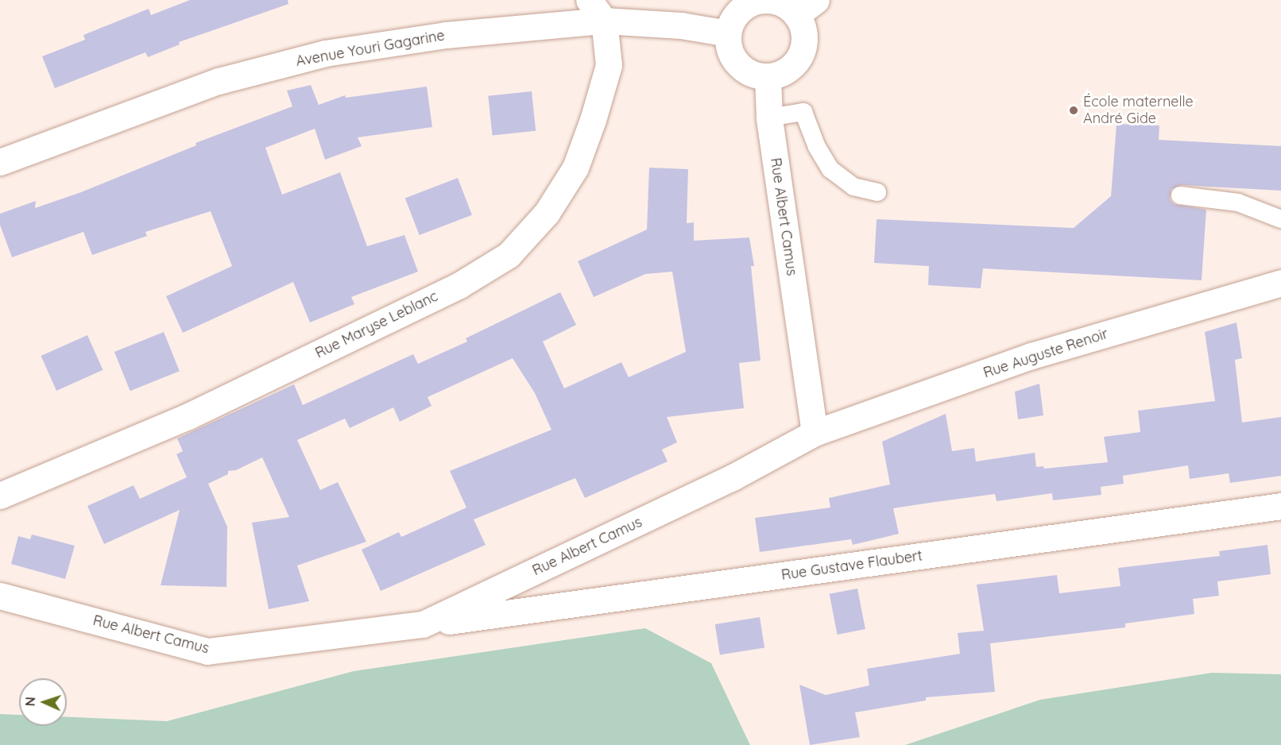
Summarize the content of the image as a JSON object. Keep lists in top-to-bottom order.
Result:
{
  "streets": {
    "street": [
      "Avenue Youri Gagarine",
      "Rue Albert Camus",
      "Rue Maryse Leblanc",
      "Rue Auguste Renoir",
      "Rue Gustave Flaubert"
    ]
  },
  "crossings": [
    ["Avenue Youri Gagarine", "Rue Albert Camus"],
    ["Avenue Youri Gagarine", "Rue Maryse Leblanc"],
    ["Rue Albert Camus", "Rue Auguste Renoir"],
    ["Rue Albert Camus", "Rue Gustave Flaubert"]
  ],
  "places": ["École maternelle André Gide"],
  "north": "left"
}
